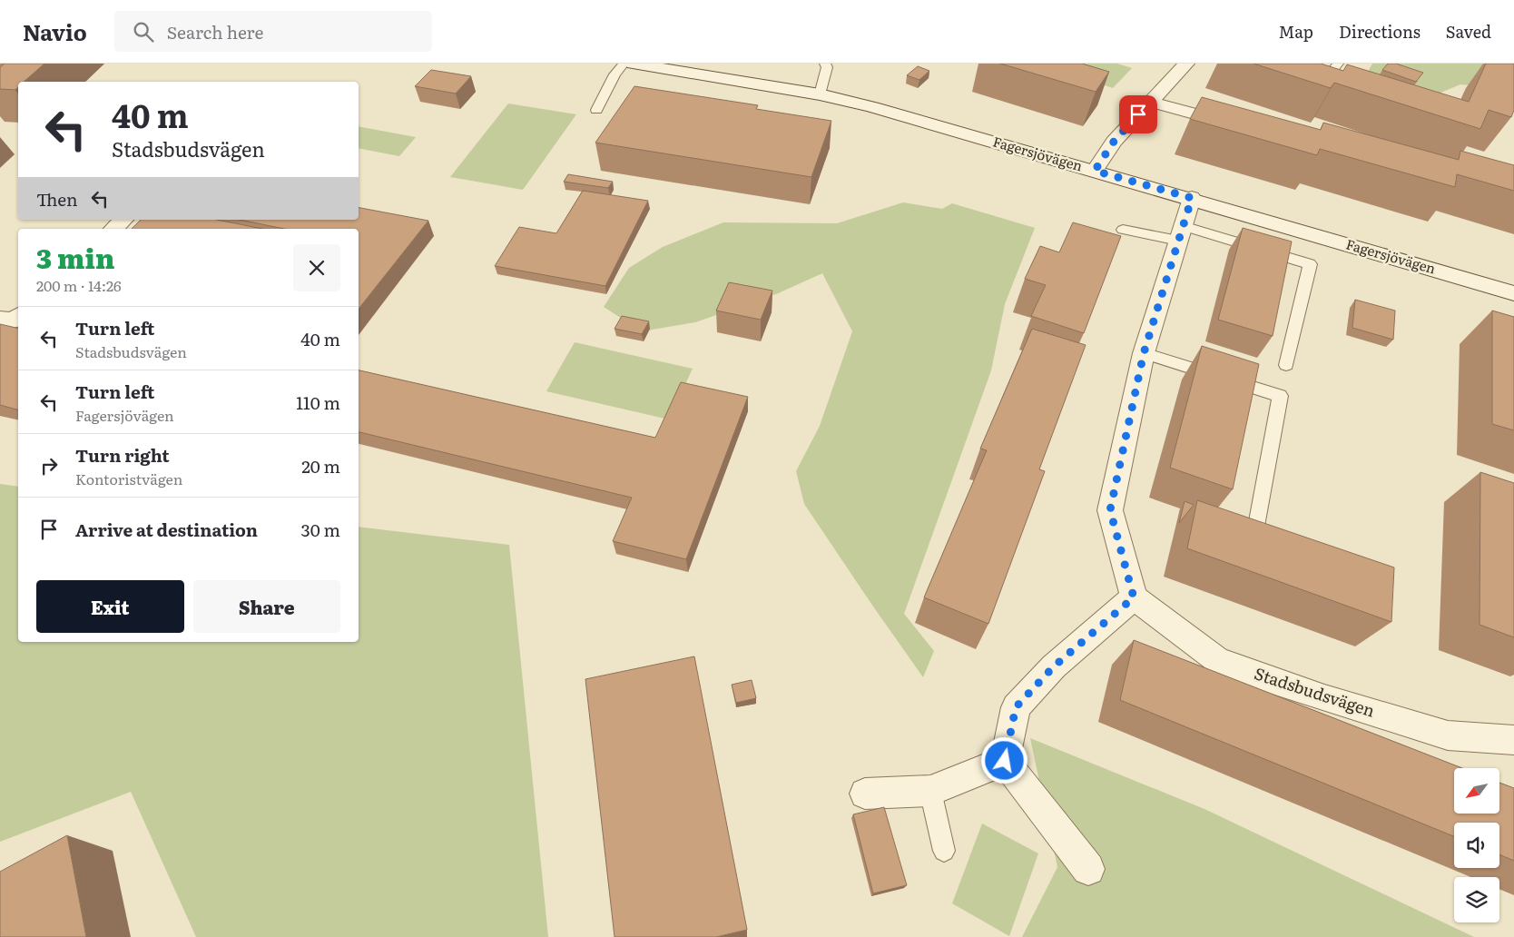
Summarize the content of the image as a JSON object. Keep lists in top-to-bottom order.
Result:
{
  "streets": {
    "street": ["Fagersjövägen", "Stadsbudsvägen"]
  },
  "north": "bottom left",
  "page": {
    "header": "Navio",
    "search": "Search here",
    "nav": ["Map", "Directions", "Saved"],
    "turn": ["40 m", "Stadsbudsvägen"],
    "then": "Then",
    "heading": ["3 min", "200 m · 14:26"],
    "list": [
      {
        "name": "Turn left",
        "note": "Stadsbudsvägen",
        "value": "40 m"
      },
      {
        "name": "Turn left",
        "note": "Fagersjövägen",
        "value": "110 m"
      },
      {
        "name": "Turn right",
        "note": "Kontoristvägen",
        "value": "20 m"
      },
      {
        "name": "Arrive at destination",
        "value": "30 m"
      }
    ],
    "buttons": ["Exit", "Share"]
  }
}
